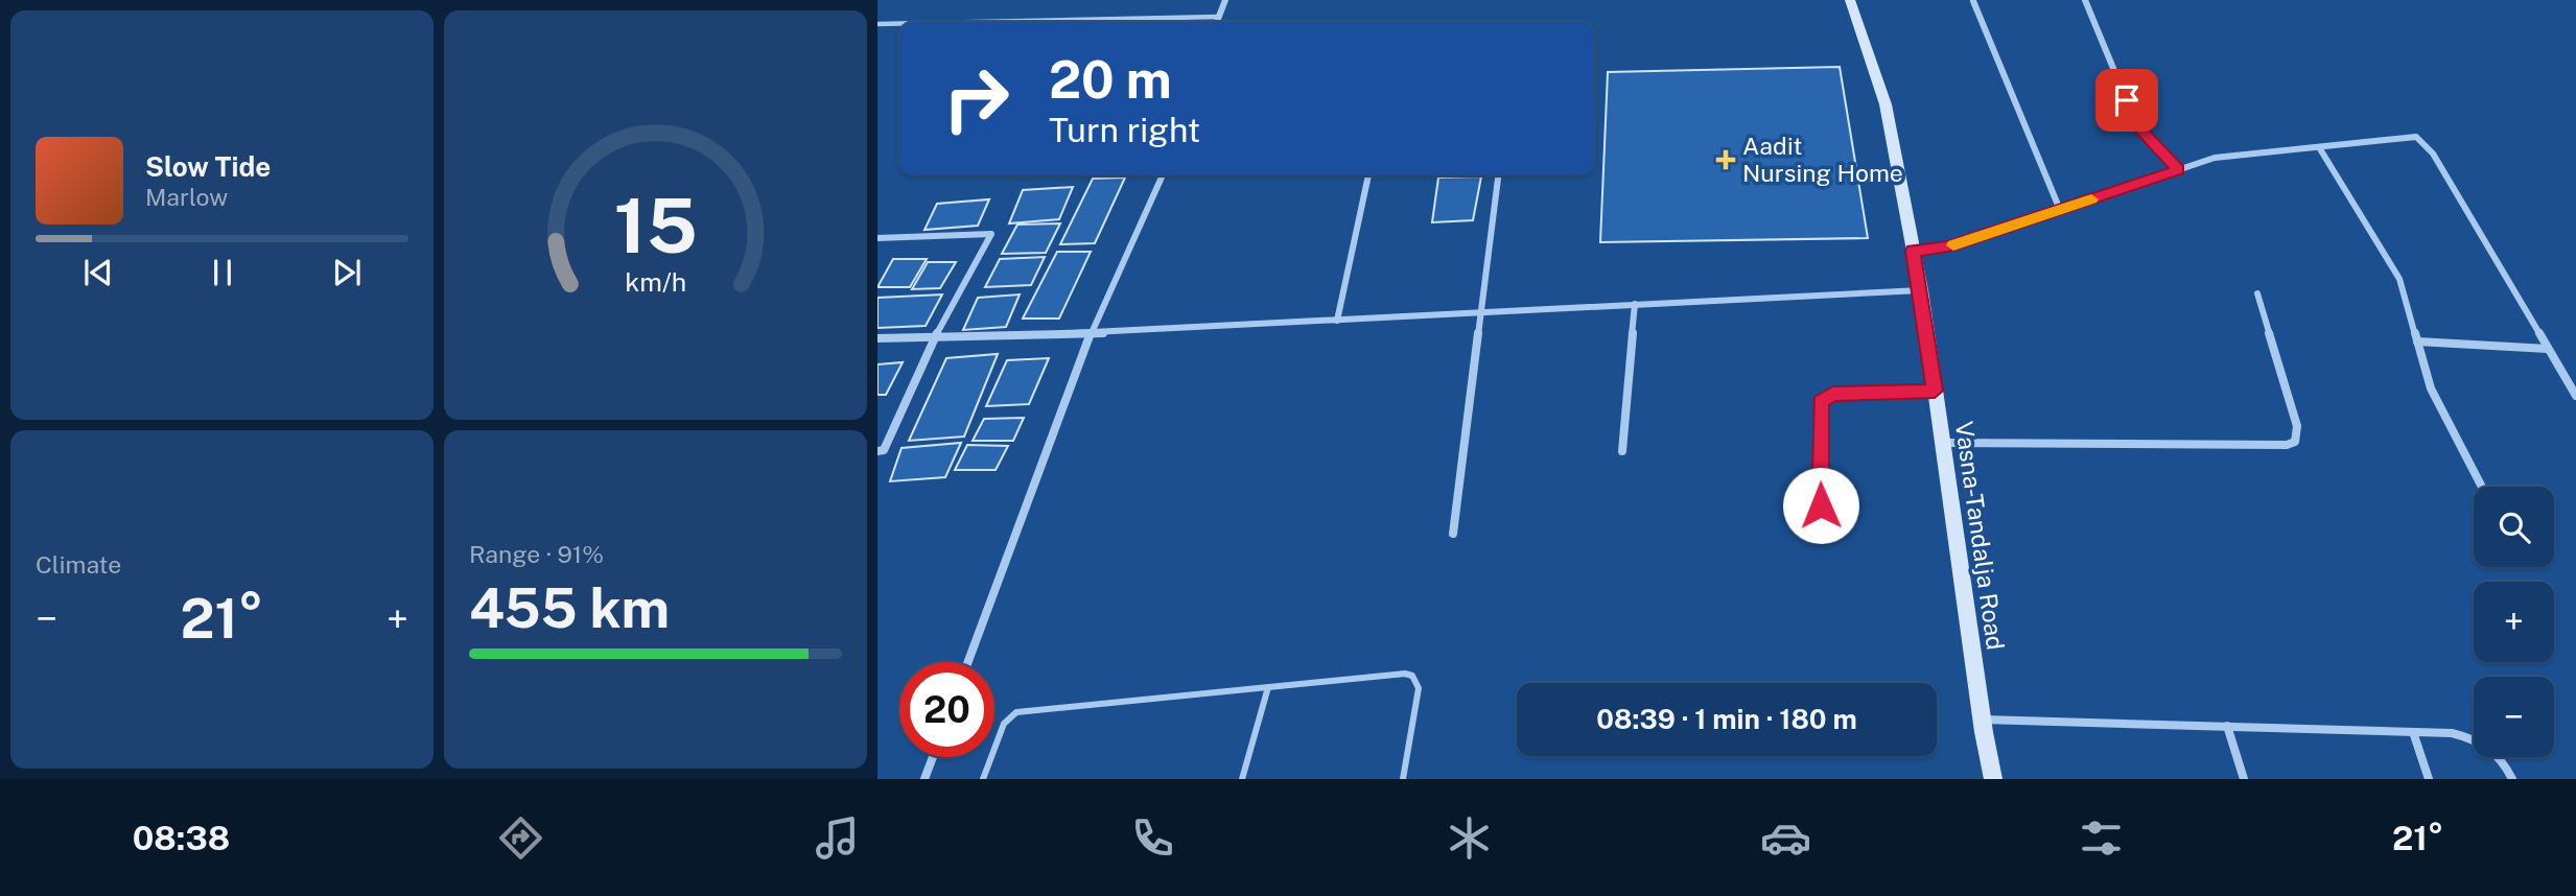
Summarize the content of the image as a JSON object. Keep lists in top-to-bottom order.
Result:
{
  "streets": {
    "street": ["Vasna-Tandalja Road"]
  },
  "places": {
    "health": ["Aadit Nursing Home"]
  },
  "page": {
    "turn": ["20 m", "Turn right"],
    "song": ["Slow Tide", "Marlow"],
    "tile": [
      "Climate",
      ["Range · 91%", "455 km"]
    ],
    "map_buttons": ["+", "−"],
    "heat": ["−", "21°", "+"],
    "limit": "20",
    "trip": "08:39 · 1 min · 180 m",
    "tabs": ["08:38", "21°"],
    "gauge": ["15", "km/h"]
  }
}
